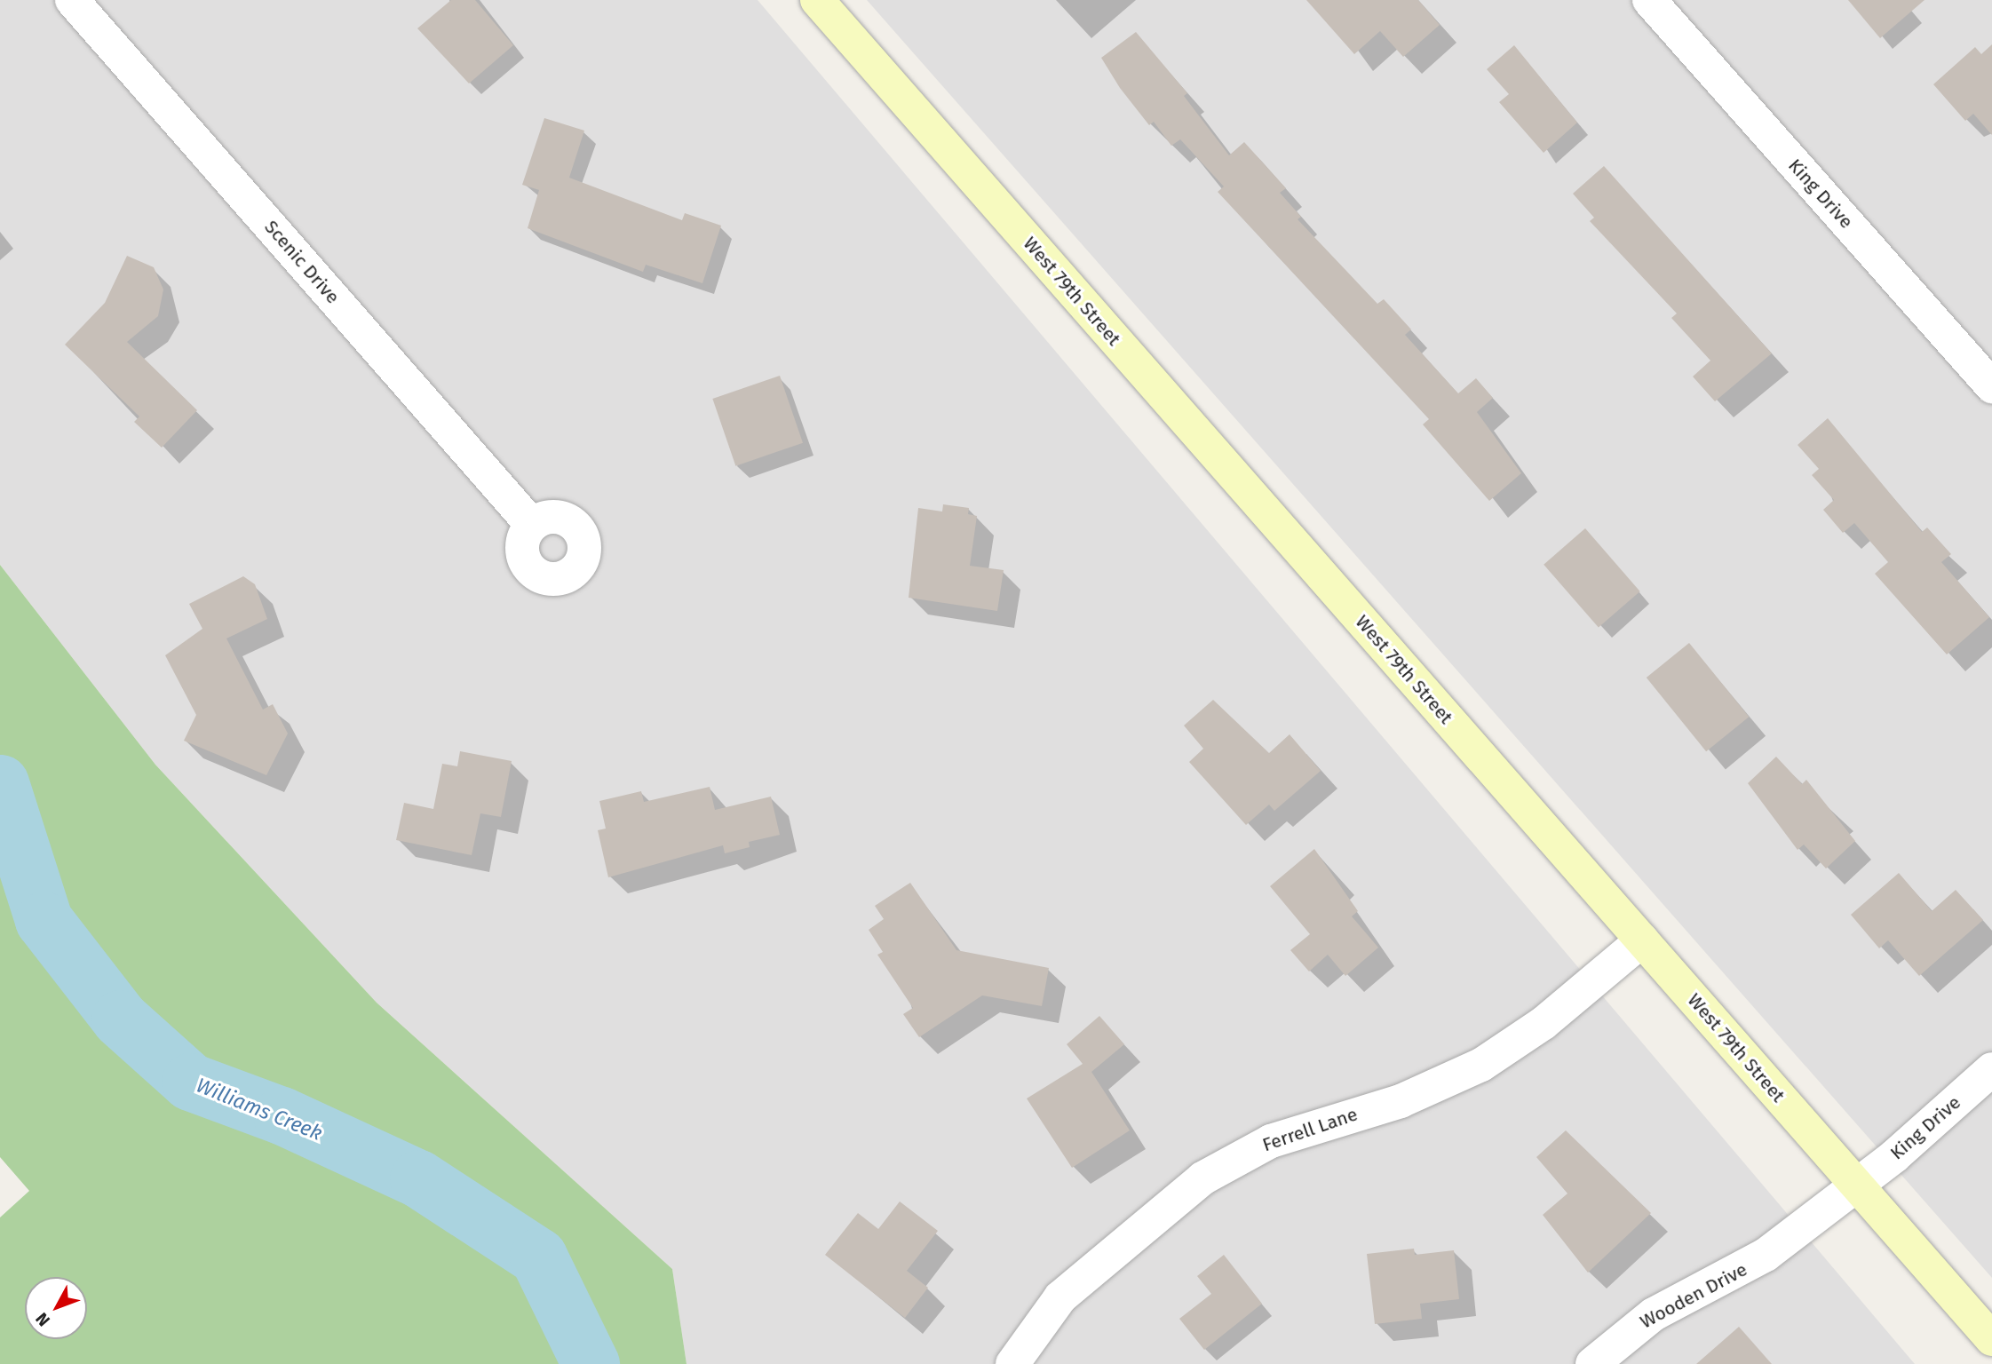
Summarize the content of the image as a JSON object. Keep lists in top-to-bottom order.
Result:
{
  "streets": {
    "main road": ["West 79th Street"],
    "street": [
      "King Drive",
      "Scenic Drive",
      "Ferrell Lane",
      "Wooden Drive"
    ]
  },
  "crossings": [
    ["King Drive", "West 79th Street"],
    ["King Drive", "Wooden Drive"],
    ["West 79th Street", "Ferrell Lane"],
    ["West 79th Street", "Wooden Drive"]
  ],
  "water": ["Williams Creek"],
  "north": "bottom left"
}
